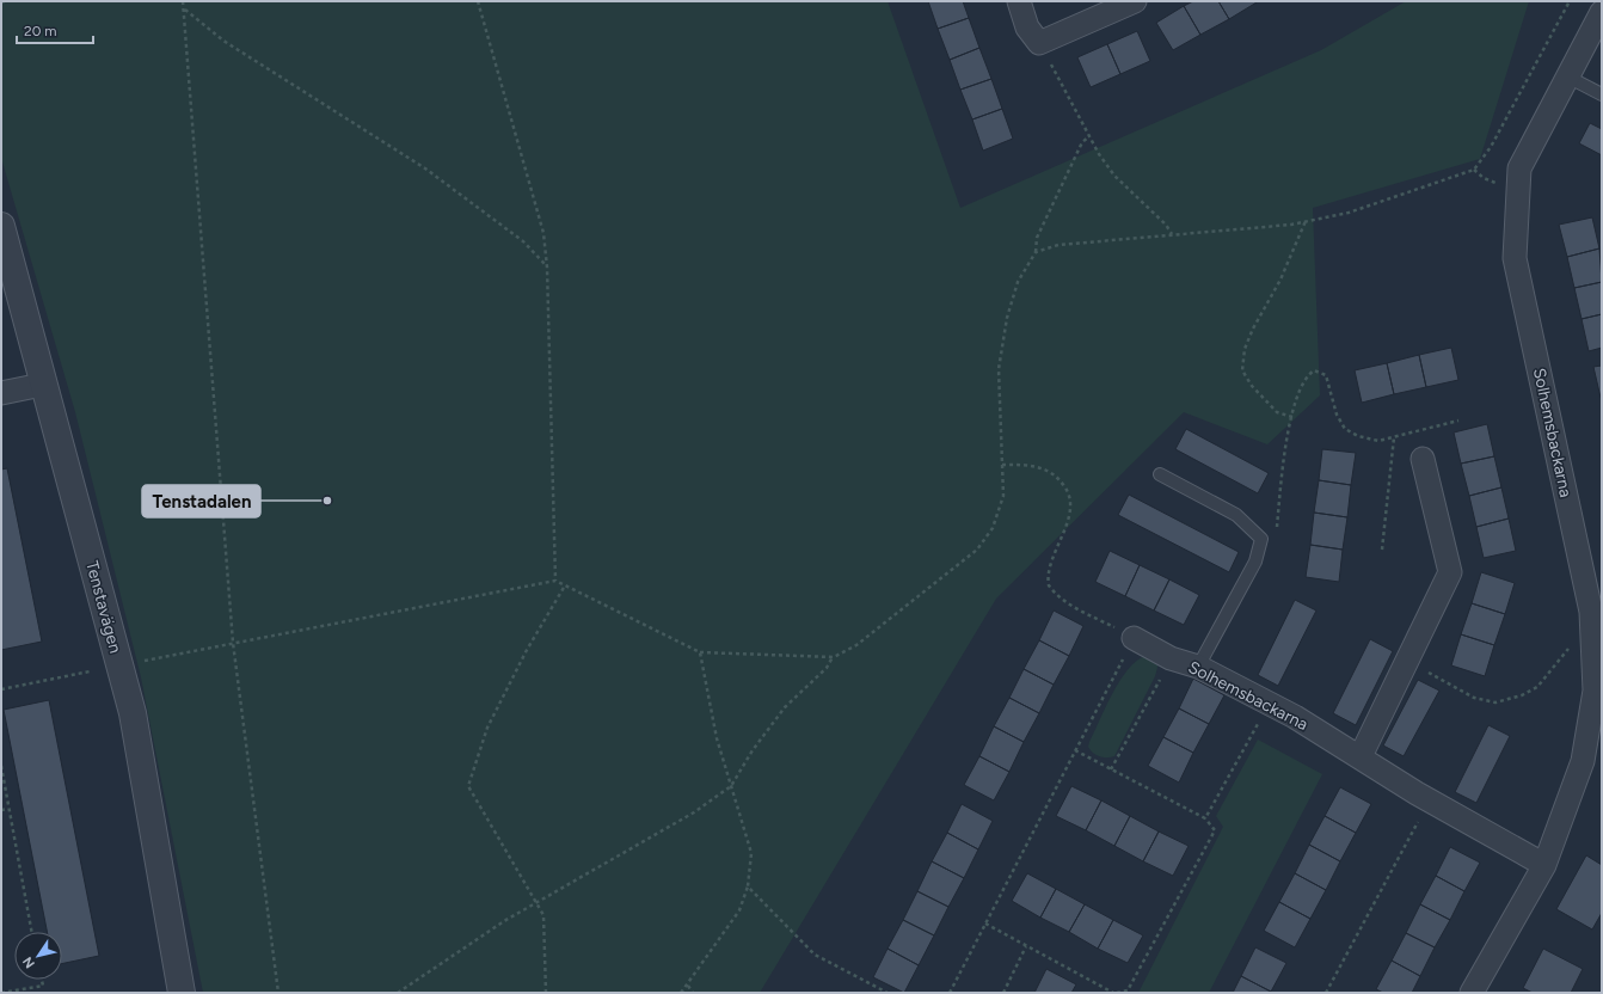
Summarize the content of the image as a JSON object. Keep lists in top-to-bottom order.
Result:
{
  "streets": {
    "street": ["Solhemsbackarna", "Tenstavägen"]
  },
  "places": ["Tenstadalen"],
  "scale_bar": "20 m",
  "north": "bottom left"
}
